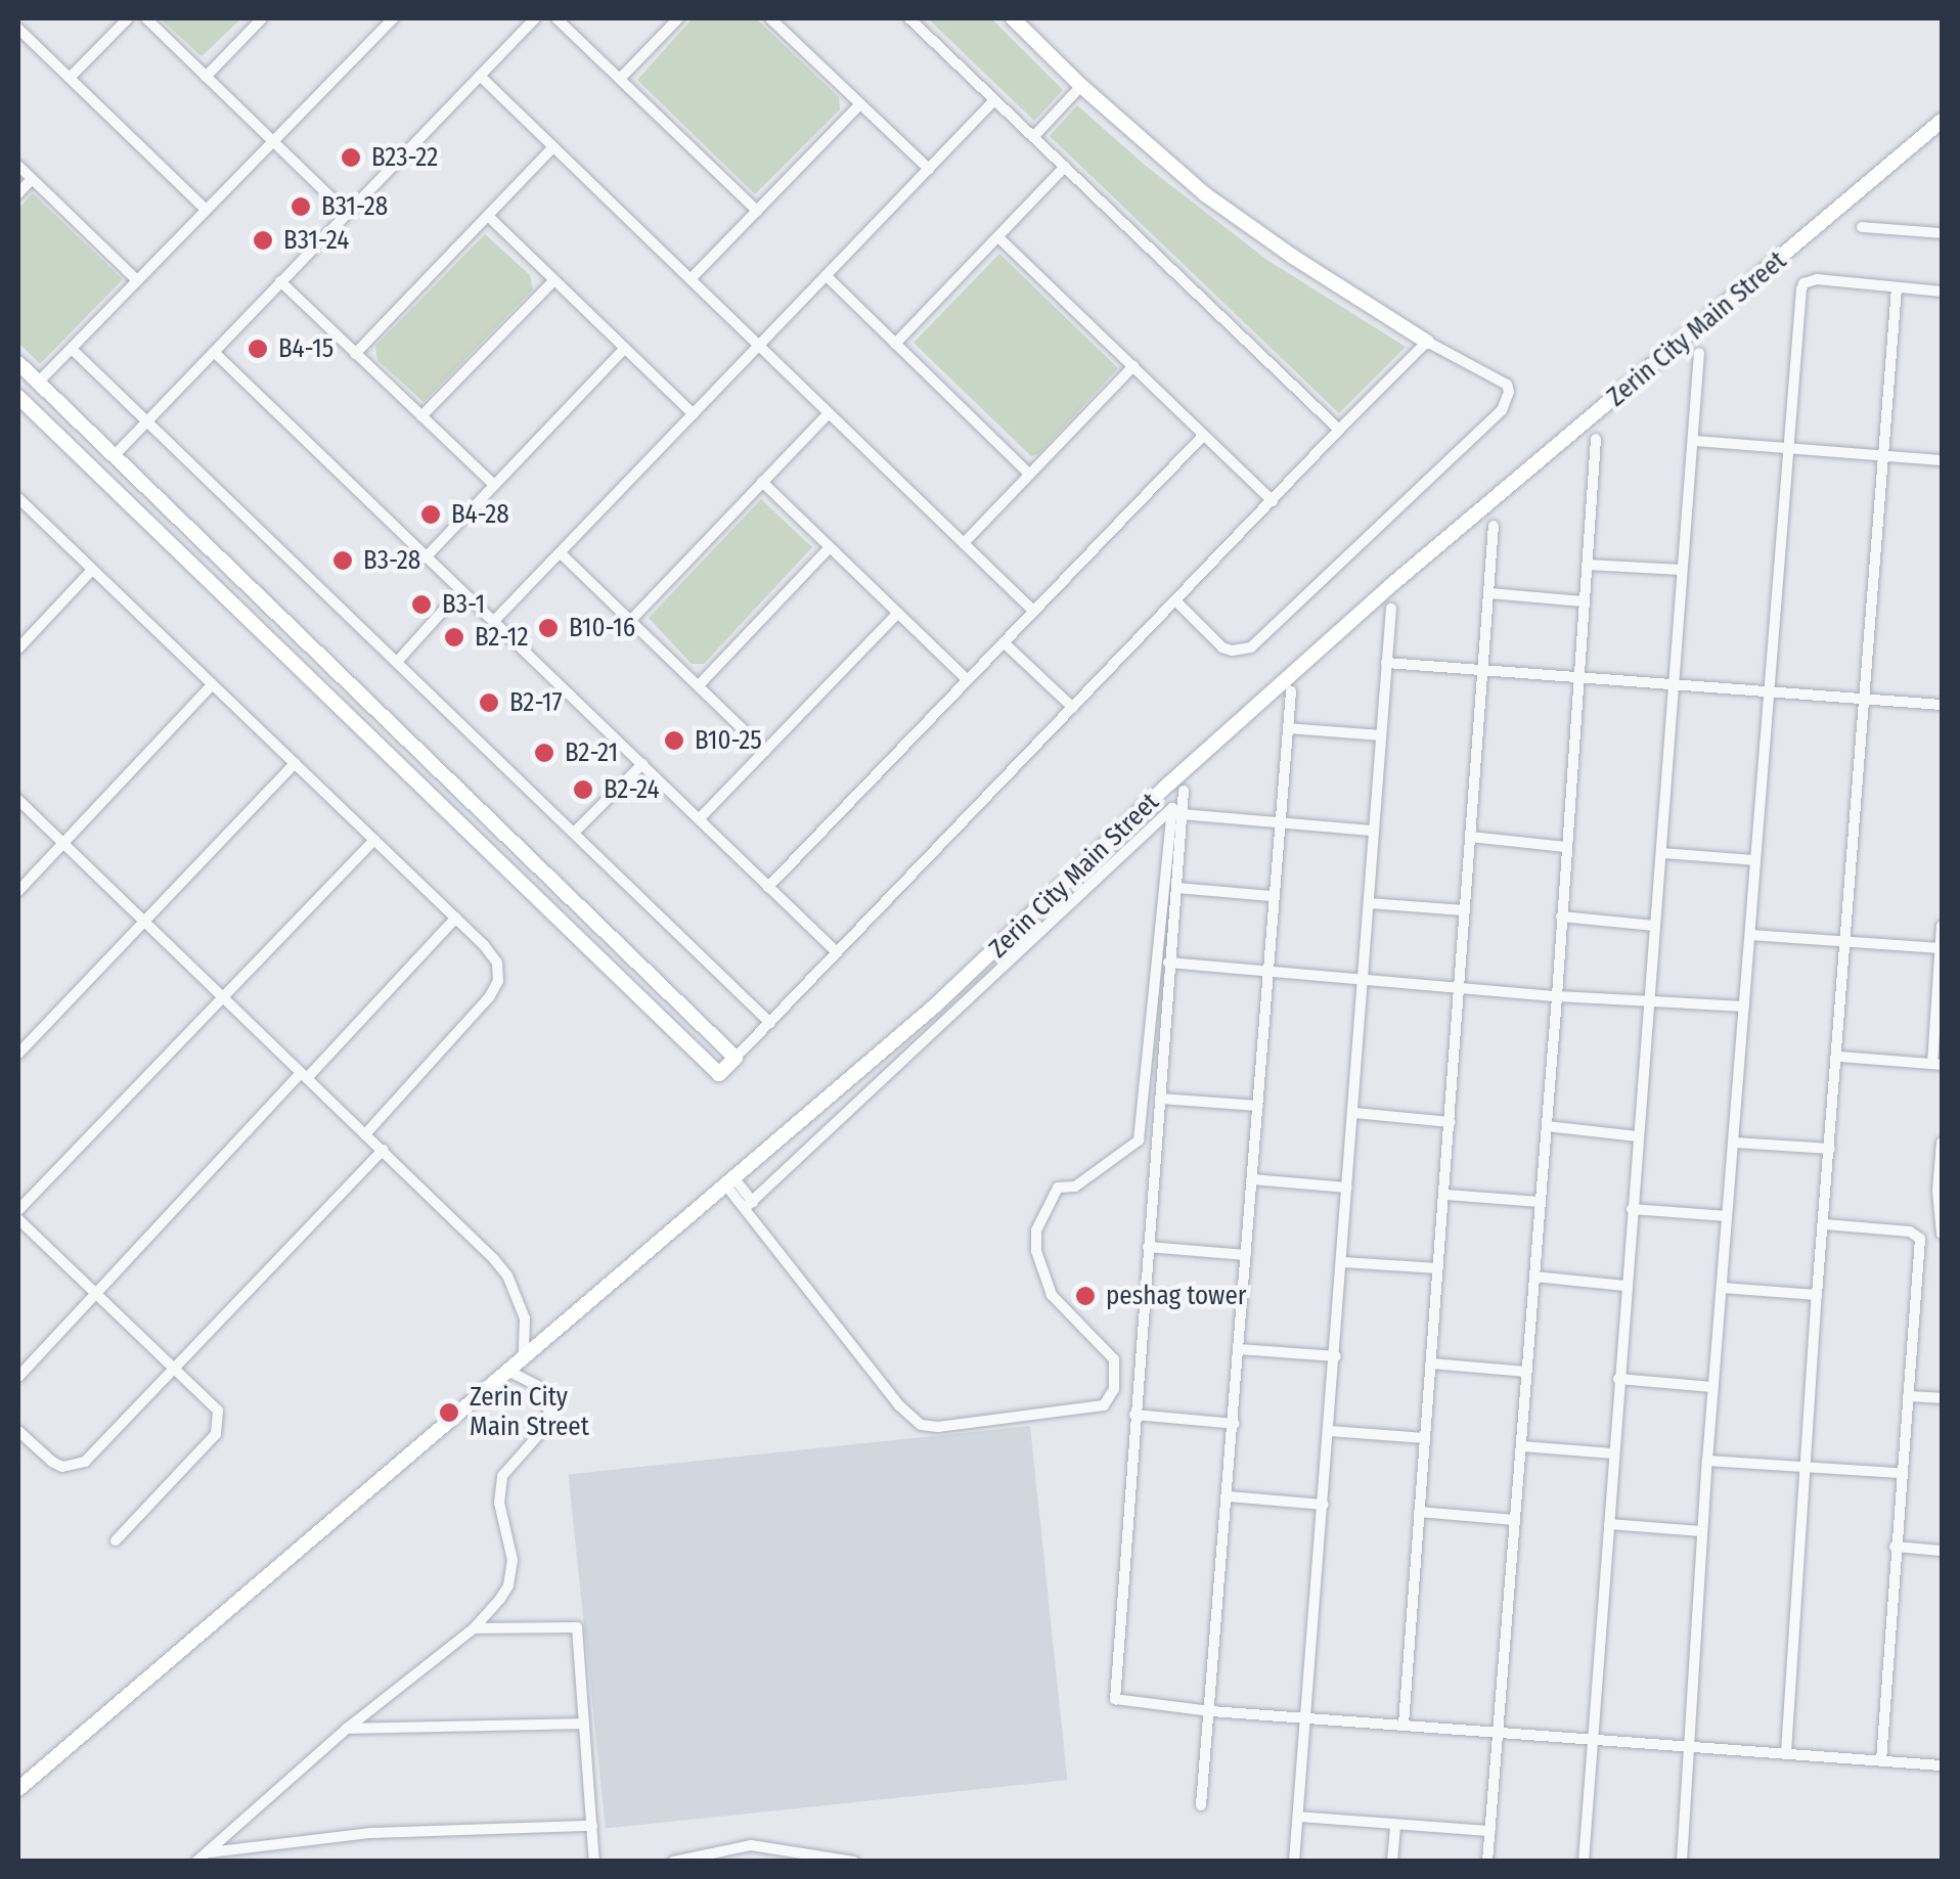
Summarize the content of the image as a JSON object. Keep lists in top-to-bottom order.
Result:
{
  "streets": {
    "street": ["Zerin City Main Street"]
  },
  "places": [
    "B23-22",
    "B31-28",
    "B31-24",
    "B4-15",
    "B4-28",
    "B3-28",
    "B3-1",
    "B10-16",
    "B2-12",
    "B2-17",
    "B10-25",
    "B2-21",
    "B2-24",
    "peshag tower",
    "Zerin City Main Street"
  ]
}
